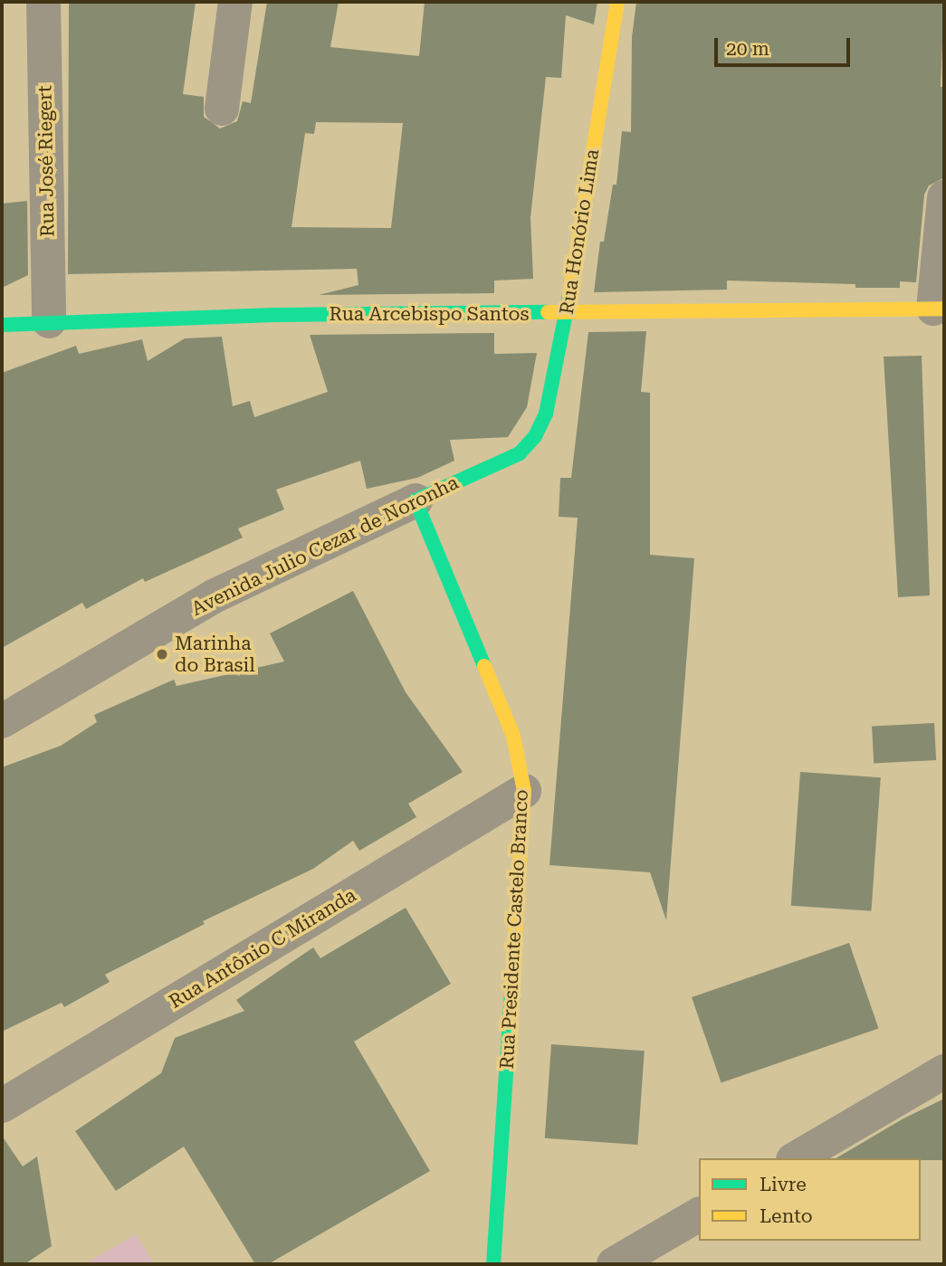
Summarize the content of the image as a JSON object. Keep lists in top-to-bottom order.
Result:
{
  "streets": {
    "main road": [
      "Rua Honório Lima",
      "Rua Arcebispo Santos",
      "Avenida Julio Cezar de Noronha",
      "Rua Presidente Castelo Branco"
    ],
    "street": ["Rua José Riegert", "Rua Antônio C Miranda"]
  },
  "crossings": [
    ["Rua José Riegert", "Rua Arcebispo Santos"],
    ["Rua Honório Lima", "Rua Arcebispo Santos"],
    ["Rua Honório Lima", "Avenida Julio Cezar de Noronha"],
    ["Avenida Julio Cezar de Noronha", "Rua Presidente Castelo Branco"],
    ["Rua Presidente Castelo Branco", "Rua Antônio C Miranda"]
  ],
  "places": ["Marinha do Brasil"],
  "legend": ["Livre", "Lento"],
  "scale_bar": "20 m"
}
